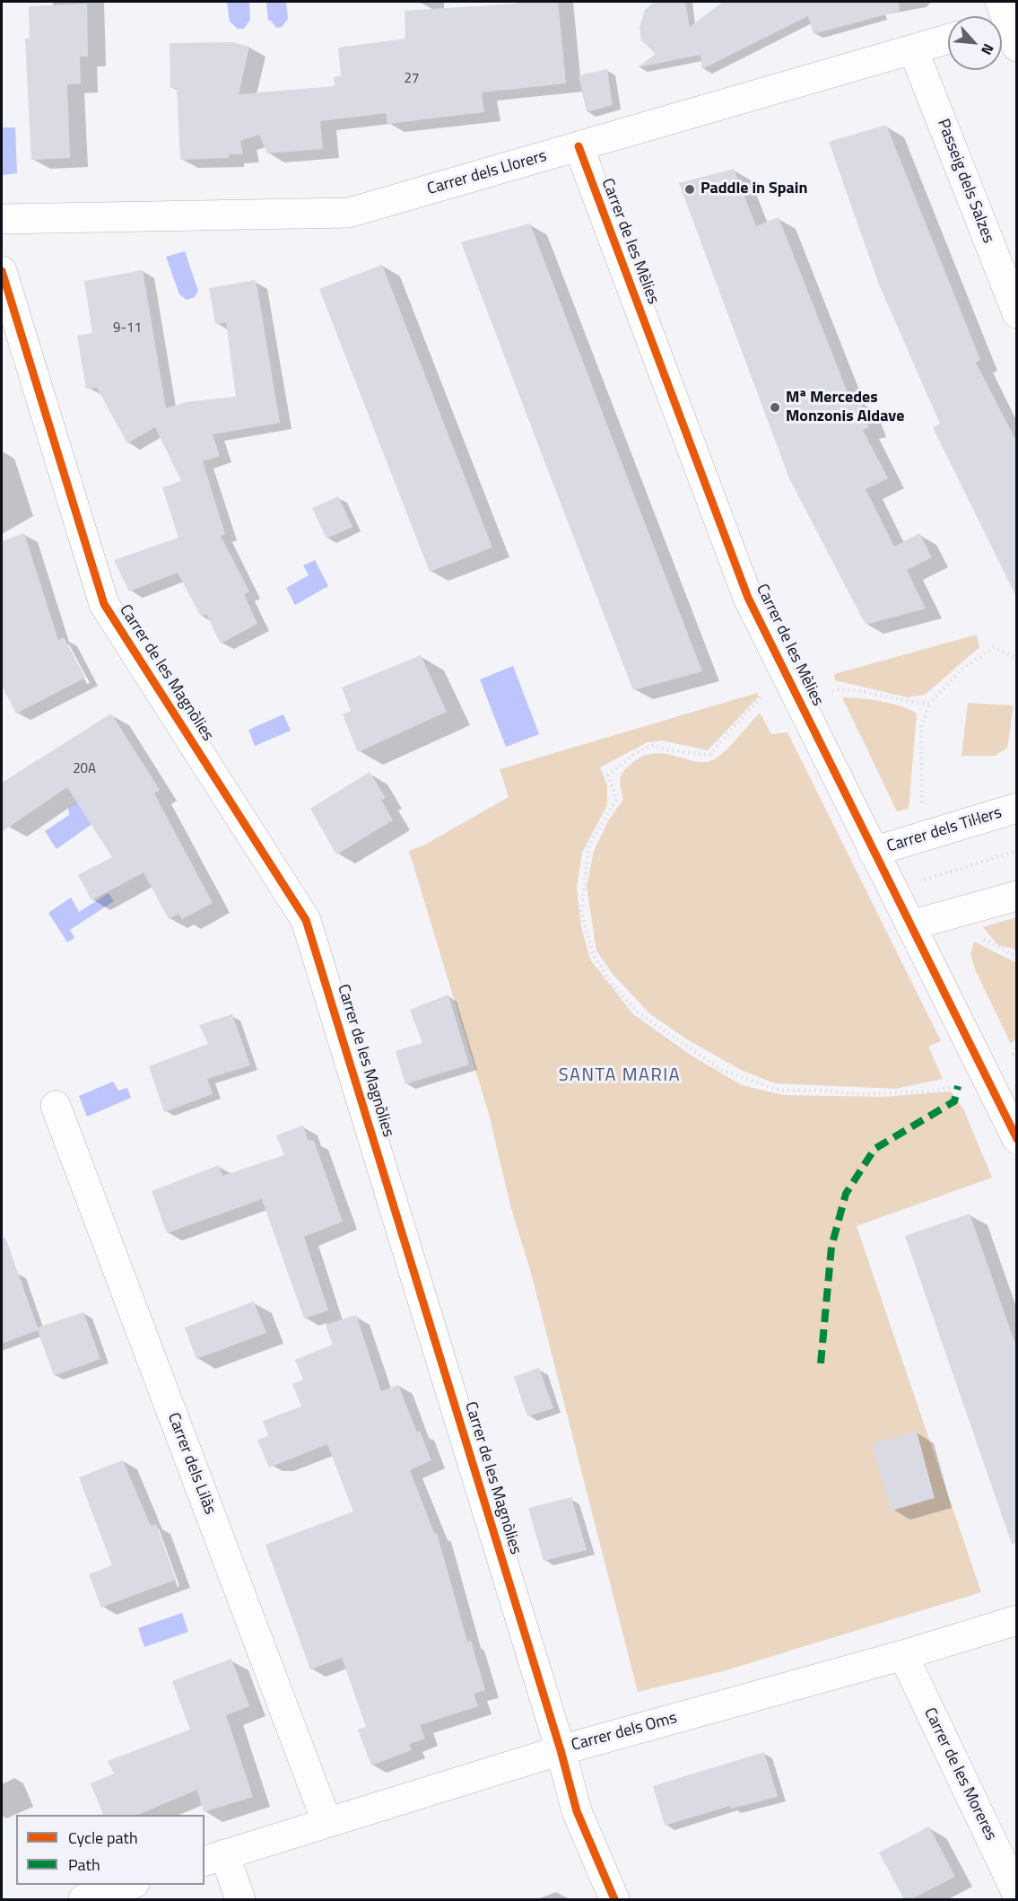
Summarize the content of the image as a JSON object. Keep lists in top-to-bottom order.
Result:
{
  "streets": {
    "street": [
      "Carrer dels Llorers",
      "Passeig dels Salzes",
      "Carrer de les Mèlies",
      "Carrer de les Magnòlies",
      "Carrer dels Til·lers",
      "Carrer dels Lilàs",
      "Carrer dels Oms",
      "Carrer de les Moreres"
    ]
  },
  "crossings": [
    ["Carrer dels Llorers", "Passeig dels Salzes"],
    ["Carrer dels Llorers", "Carrer de les Mèlies"],
    ["Carrer de les Mèlies", "Carrer dels Til·lers"],
    ["Carrer de les Magnòlies", "Carrer dels Oms"],
    ["Carrer dels Lilàs", "Carrer dels Oms"],
    ["Carrer dels Oms", "Carrer de les Moreres"]
  ],
  "districts": ["SANTA MARIA"],
  "places": ["Paddle in Spain", "Mª Mercedes Monzonis Aldave"],
  "house_numbers": ["27", "9-11", "20A"],
  "legend": ["Cycle path", "Path"],
  "north": "bottom right"
}
